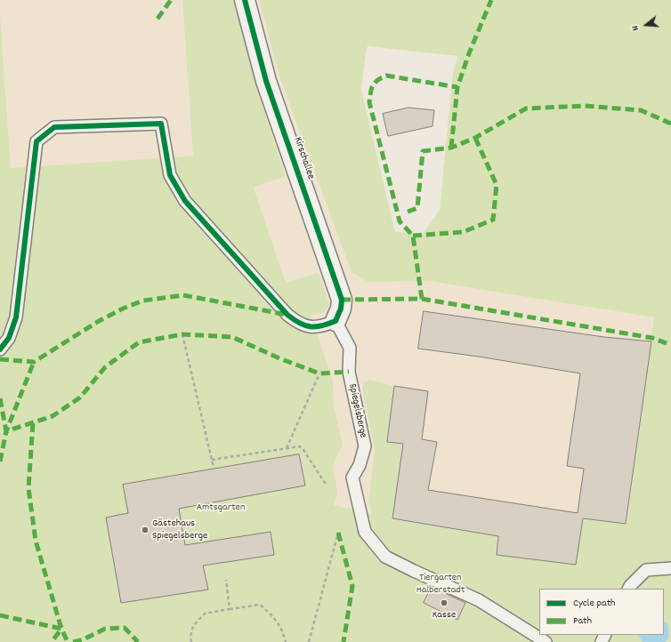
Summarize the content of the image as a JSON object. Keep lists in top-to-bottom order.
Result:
{
  "streets": {
    "street": ["Kirschallee"],
    "lane": ["Spiegelsberge"]
  },
  "crossings": [
    ["Kirschallee", "Spiegelsberge"]
  ],
  "parks": ["Amtsgarten", "Tiergarten Halberstadt"],
  "places": ["Gästehaus Spiegelsberge", "Kasse"],
  "legend": ["Cycle path", "Path"],
  "north": "left"
}
